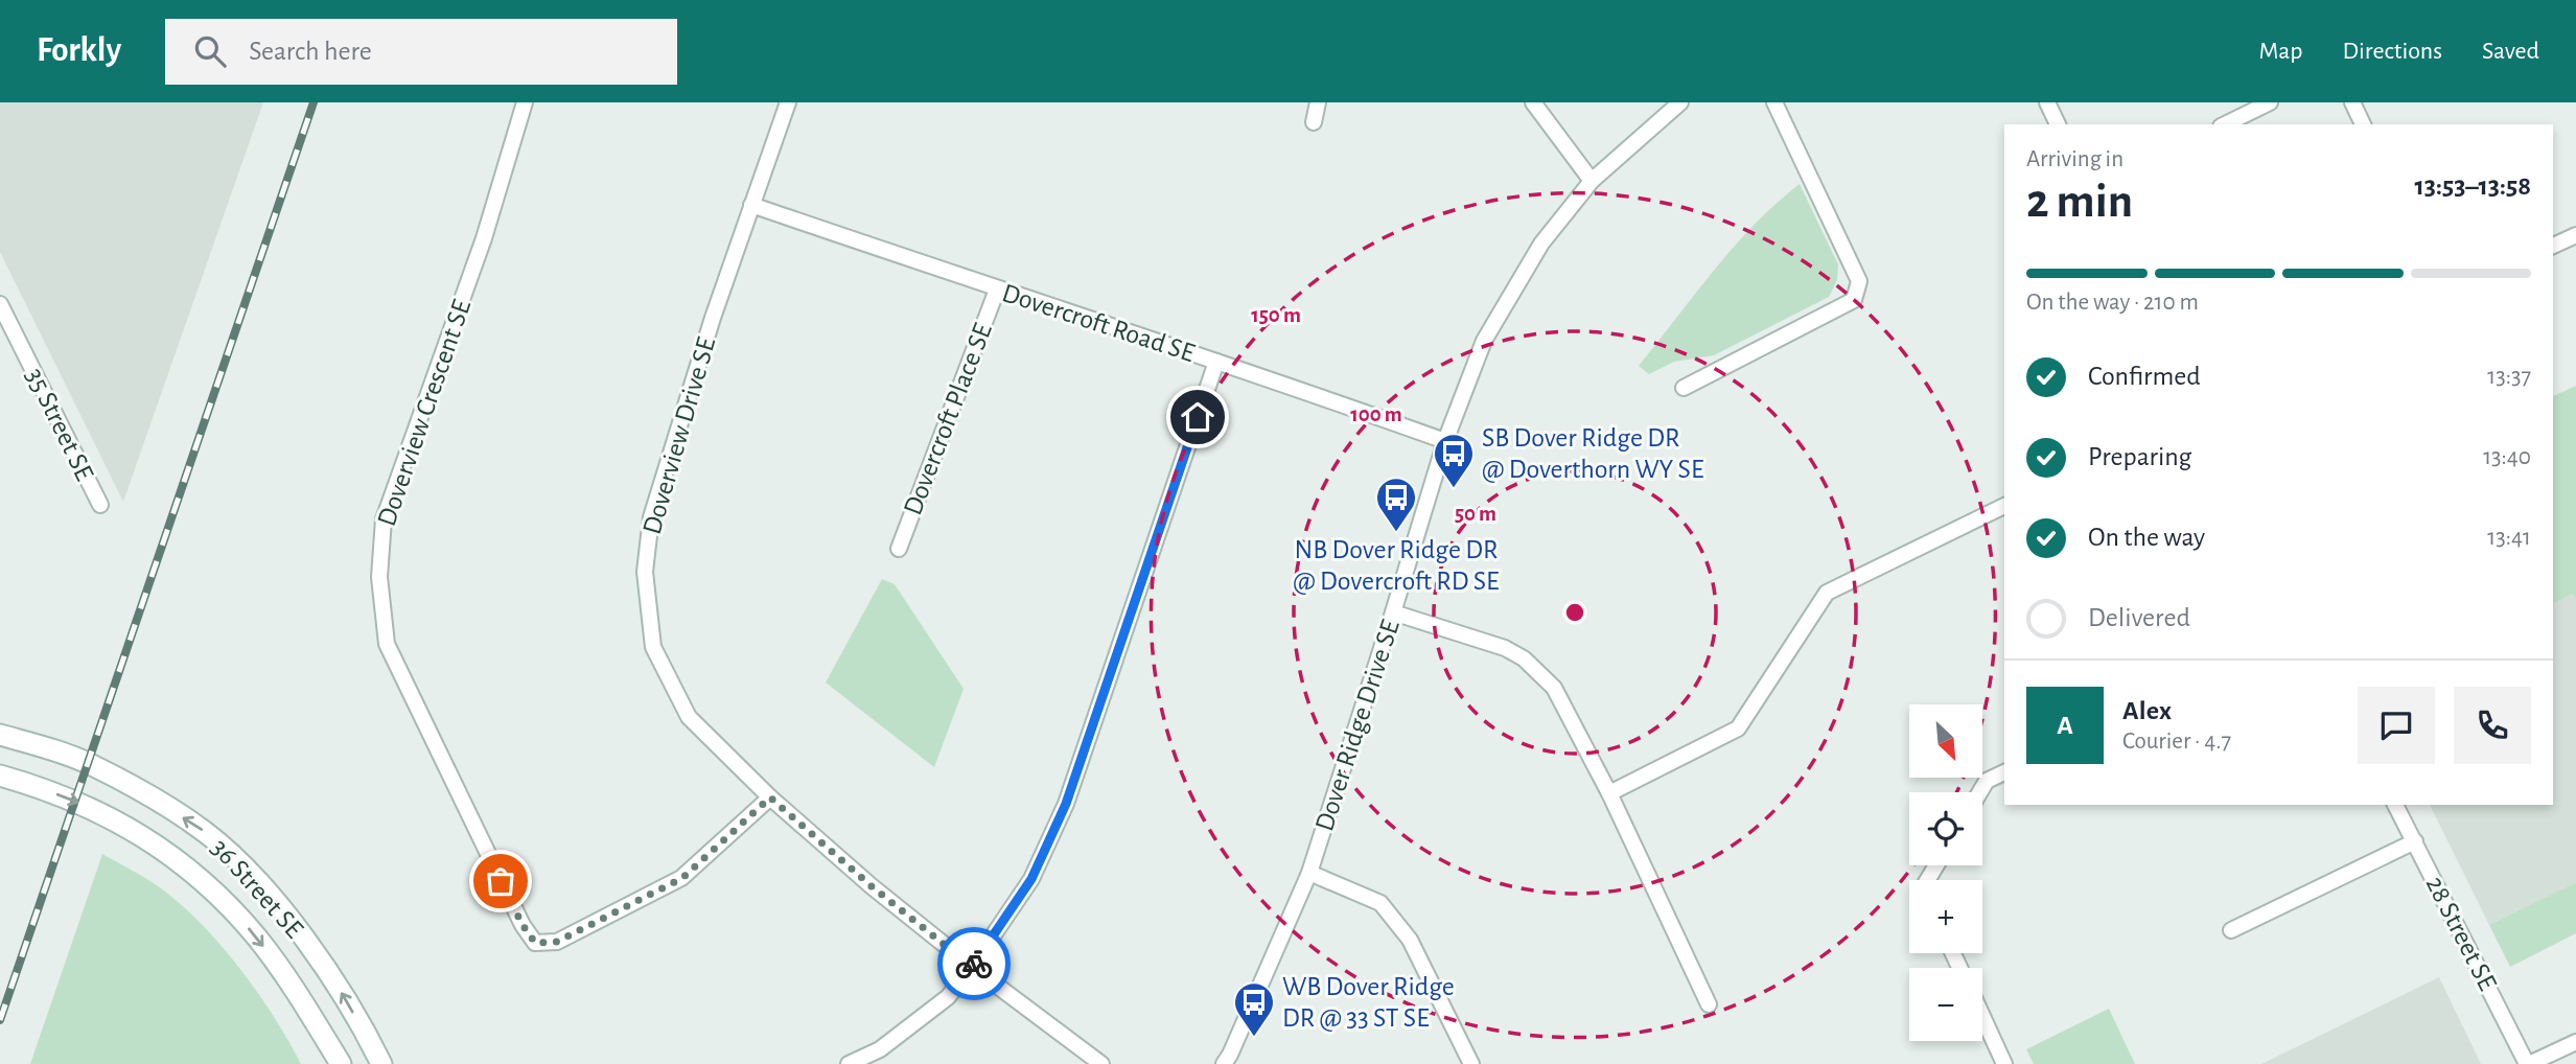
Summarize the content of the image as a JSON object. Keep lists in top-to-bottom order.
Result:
{
  "streets": {
    "main road": ["36 Street SE"],
    "street": [
      "Dovercroft Road SE",
      "Doverview Crescent SE",
      "Dovercroft Place SE",
      "35 Street SE",
      "Doverview Drive SE",
      "Dover Ridge Drive SE",
      "28 Street SE"
    ]
  },
  "crossings": [
    ["Dovercroft Road SE", "Dovercroft Place SE"],
    ["Dovercroft Road SE", "Doverview Drive SE"],
    ["Dovercroft Road SE", "Dover Ridge Drive SE"],
    ["Doverview Crescent SE", "Doverview Drive SE"]
  ],
  "places": {
    "bus stop": ["SB Dover Ridge DR @ Doverthorn WY SE", "NB Dover Ridge DR @ Dovercroft RD SE", "WB Dover Ridge DR @ 33 ST SE"]
  },
  "north": "bottom right",
  "page": {
    "header": "Forkly",
    "search": "Search here",
    "nav": ["Map", "Directions", "Saved"],
    "heading": ["2 min", "Arriving in", "13:53–13:58"],
    "panel": ["Alex", "Courier · 4.7"],
    "bar": "On the way · 210 m",
    "list": [
      ["Confirmed", "13:37"],
      ["Preparing", "13:40"],
      ["On the way", "13:41"],
      "Delivered"
    ],
    "round": "A",
    "map_buttons": ["+", "−"]
  },
  "rings": ["150 m", "100 m", "50 m"]
}
